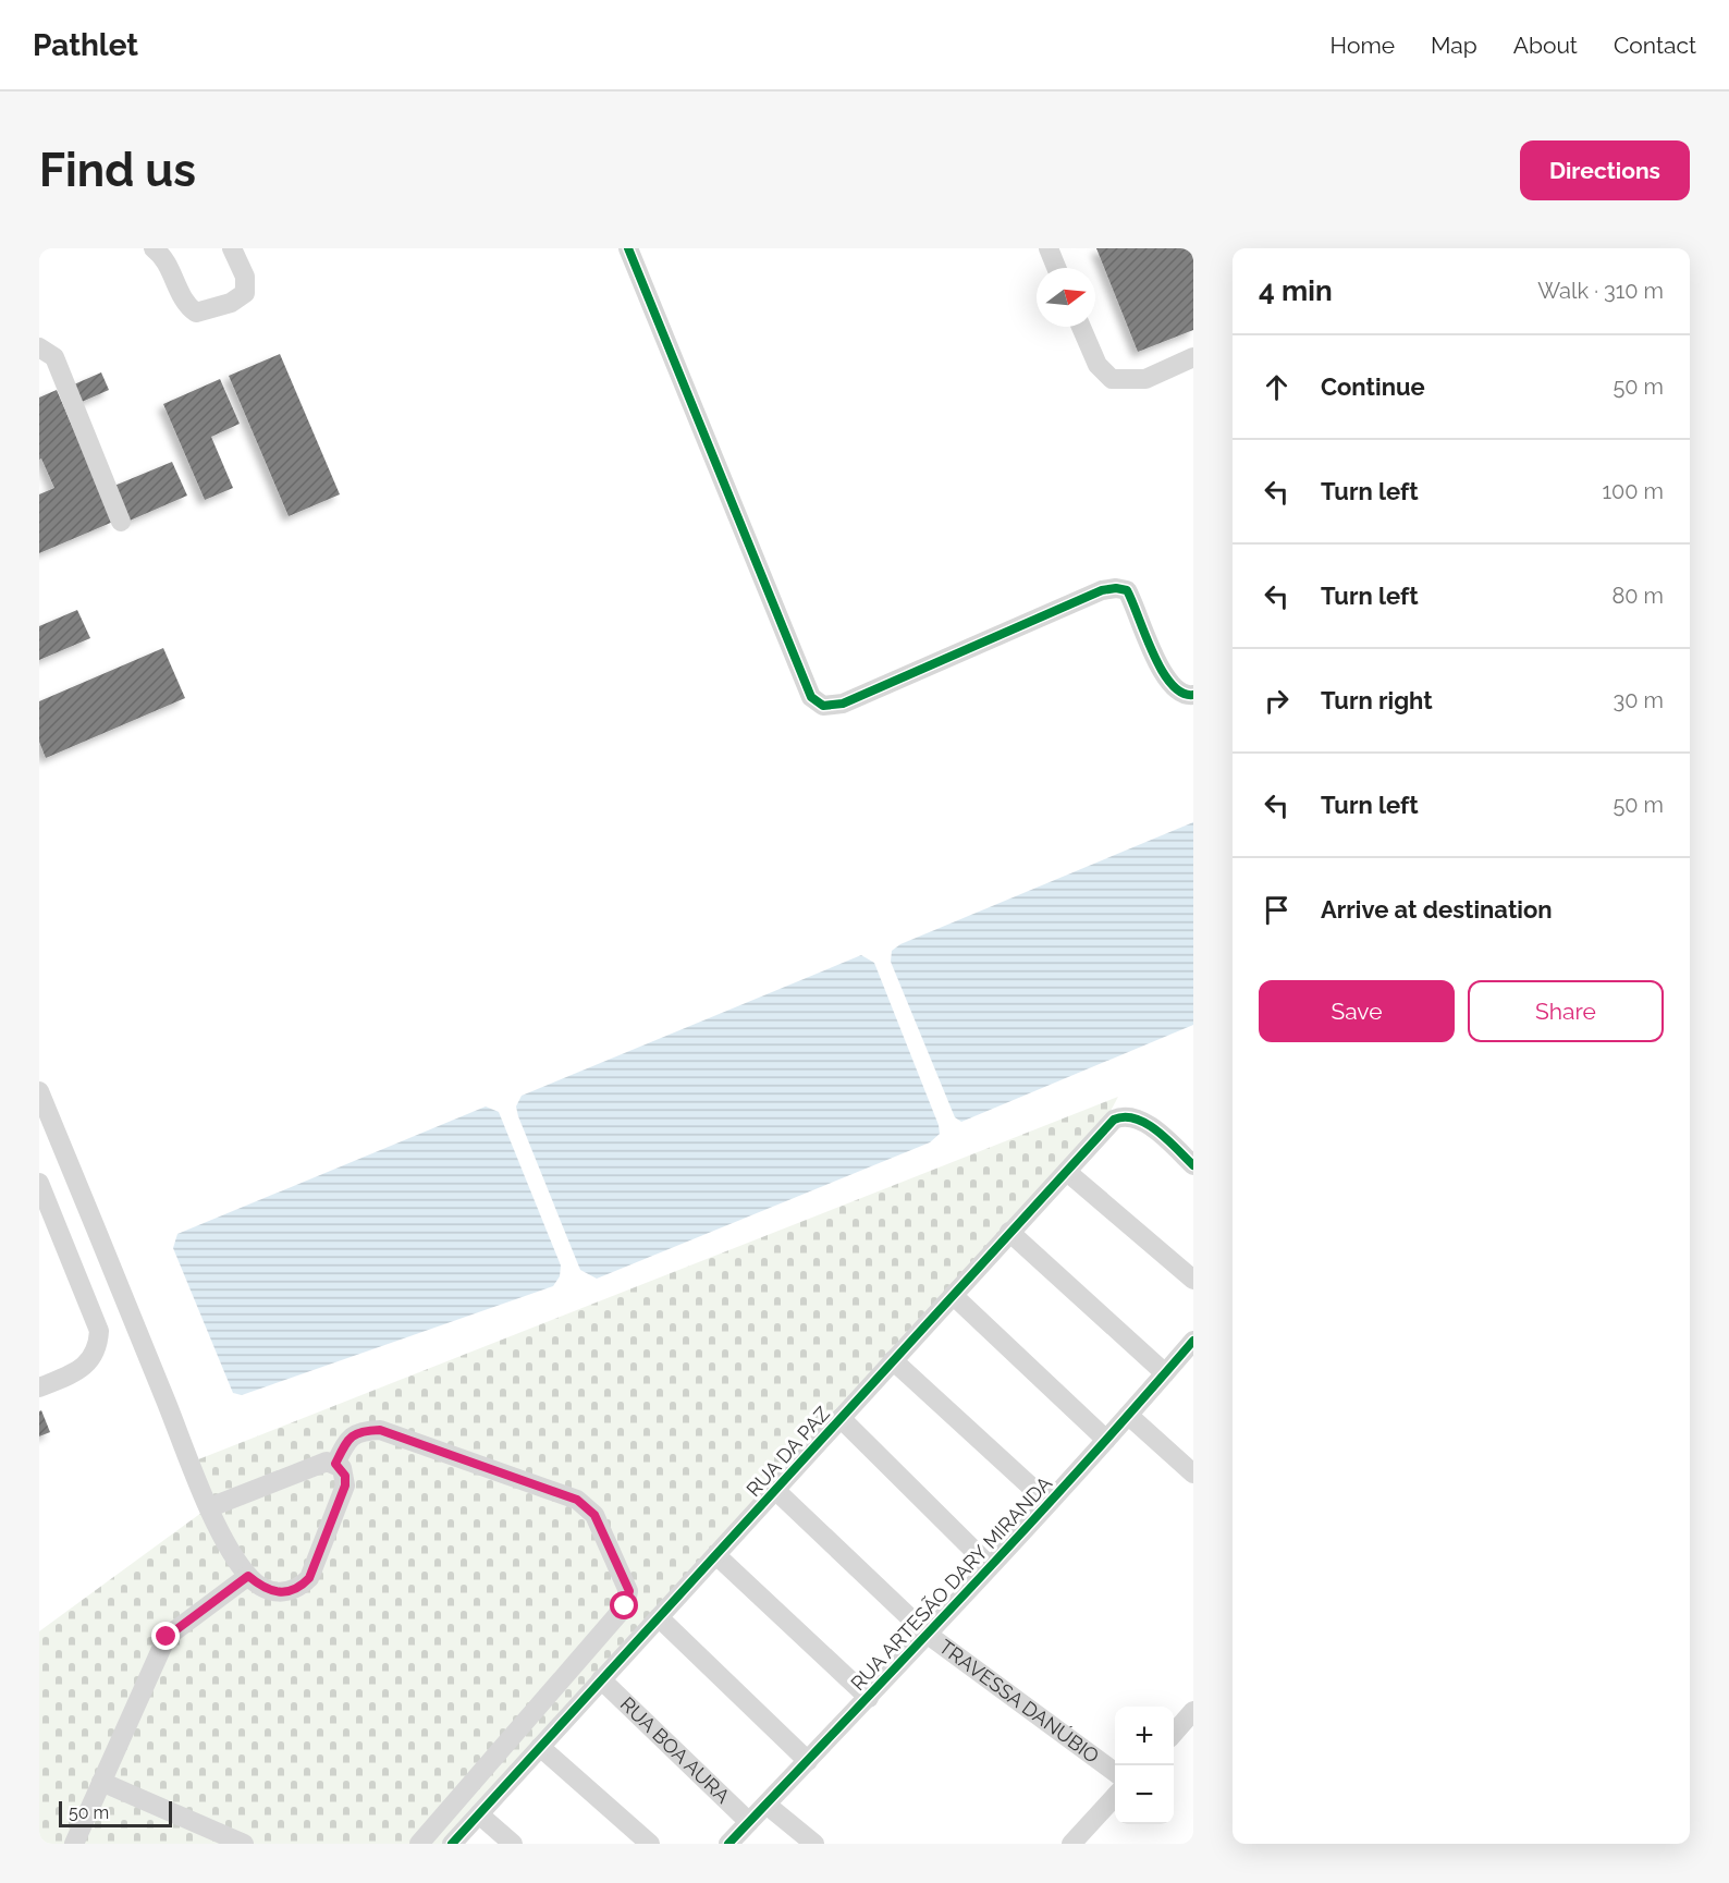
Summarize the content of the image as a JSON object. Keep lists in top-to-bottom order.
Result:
{
  "streets": {
    "street": [
      "RUA DA PAZ",
      "RUA ARTESÃO DARY MIRANDA",
      "TRAVESSA DANÚBIO",
      "RUA BOA AURA"
    ]
  },
  "crossings": [
    ["RUA DA PAZ", "TRAVESSA DANÚBIO"],
    ["RUA DA PAZ", "RUA BOA AURA"],
    ["RUA ARTESÃO DARY MIRANDA", "TRAVESSA DANÚBIO"],
    ["RUA ARTESÃO DARY MIRANDA", "RUA BOA AURA"]
  ],
  "scale_bar": "50 m",
  "north": "right",
  "page": {
    "header": "Pathlet",
    "nav": [
      "Home",
      "Map",
      "About",
      "Contact"
    ],
    "buttons": [
      "Directions",
      ["Save", "Share"]
    ],
    "title": "Find us",
    "heading": ["4 min", "Walk · 310 m"],
    "list": [
      ["Continue", "50 m"],
      ["Turn left", "100 m"],
      ["Turn left", "80 m"],
      ["Turn right", "30 m"],
      ["Turn left", "50 m"],
      "Arrive at destination"
    ],
    "map_buttons": ["+", "−"],
    "scale": "50 m"
  }
}
